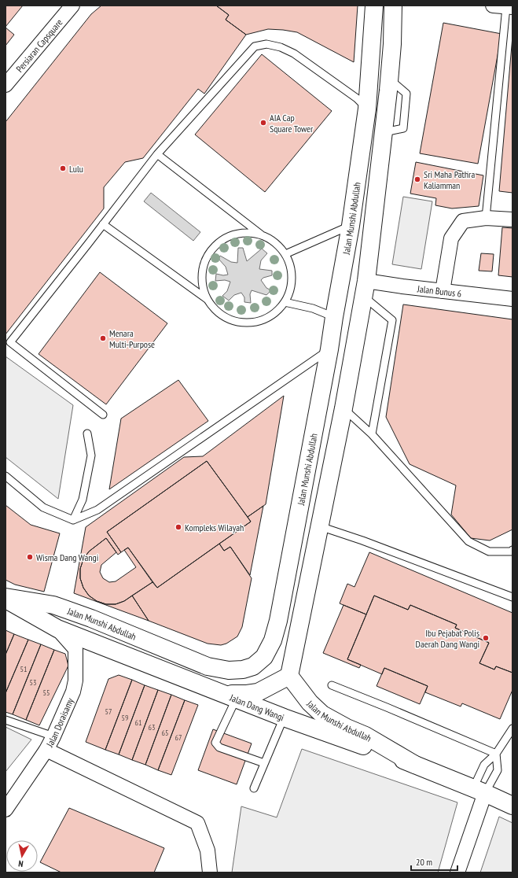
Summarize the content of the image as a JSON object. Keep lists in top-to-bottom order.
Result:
{
  "streets": {
    "street": [
      "Persiaran Capsquare",
      "Jalan Munshi Abdullah",
      "Jalan Bunus 6",
      "Jalan Dang Wangi",
      "Jalan Doraisamy"
    ]
  },
  "crossings": [
    ["Jalan Munshi Abdullah", "Jalan Dang Wangi"],
    ["Jalan Dang Wangi", "Jalan Doraisamy"]
  ],
  "places": [
    "AIA Cap Square Tower",
    "Lulu",
    "Sri Maha Pathra Kaliamman",
    "Menara Multi-Purpose",
    "Kompleks Wilayah",
    "Wisma Dang Wangi",
    "Ibu Pejabat Polis Daerah Dang Wangi"
  ],
  "house_numbers": [
    "51",
    "53",
    "55",
    "57",
    "59",
    "61",
    "63",
    "65",
    "67"
  ],
  "scale_bar": "20 m",
  "north": "bottom"
}
